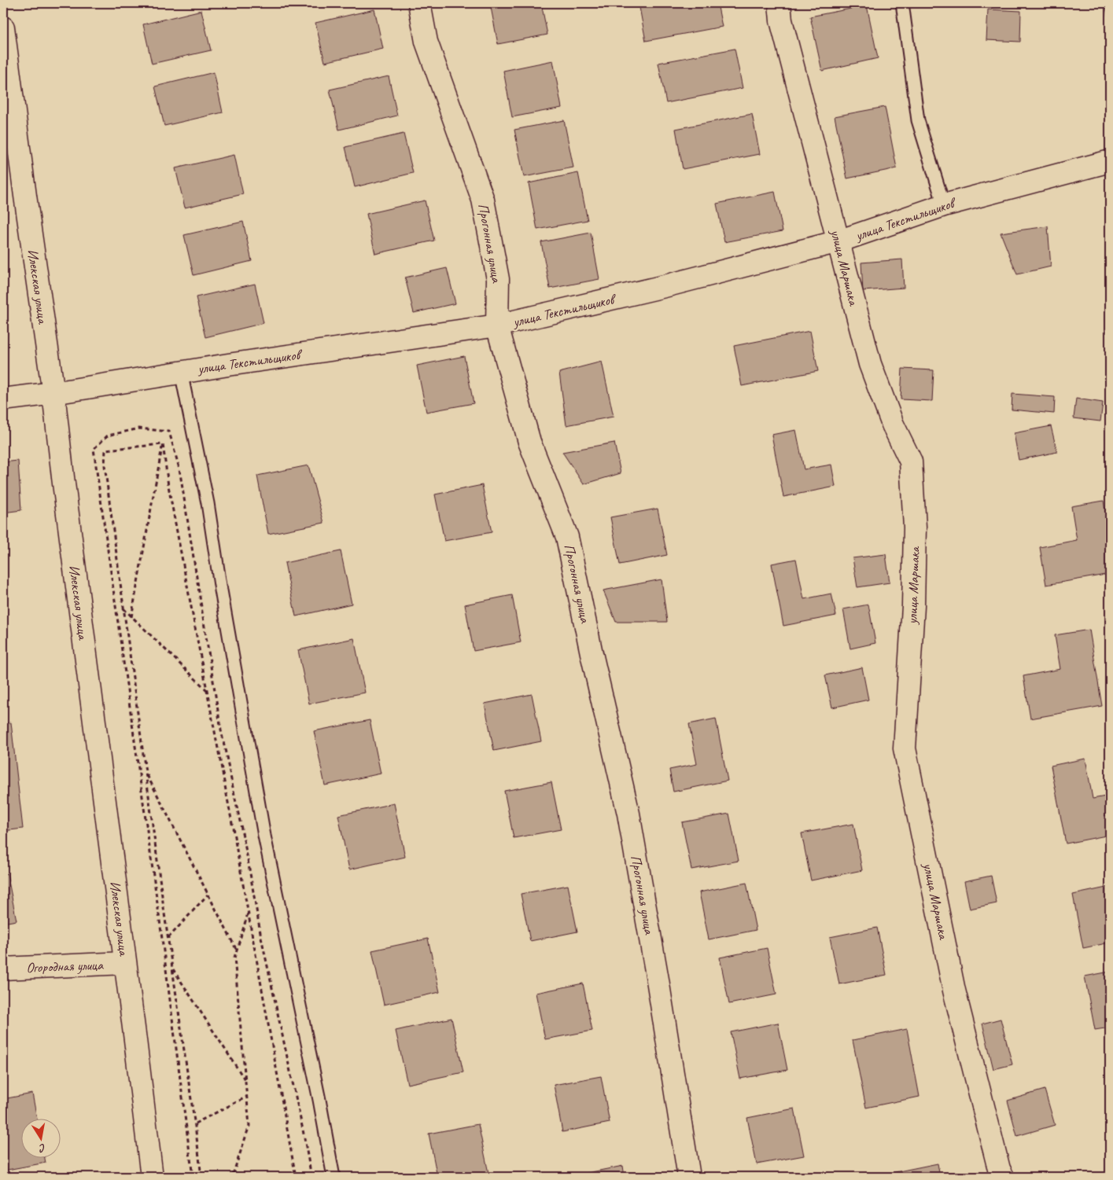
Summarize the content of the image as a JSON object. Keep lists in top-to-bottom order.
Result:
{
  "streets": {
    "street": [
      "улица Текстильщиков",
      "Прогонная улица",
      "улица Маршака",
      "Илекская улица",
      "Огородная улица"
    ]
  },
  "crossings": [
    ["улица Текстильщиков", "Прогонная улица"],
    ["улица Текстильщиков", "улица Маршака"],
    ["улица Текстильщиков", "Илекская улица"],
    ["Илекская улица", "Огородная улица"]
  ],
  "north": "bottom"
}
